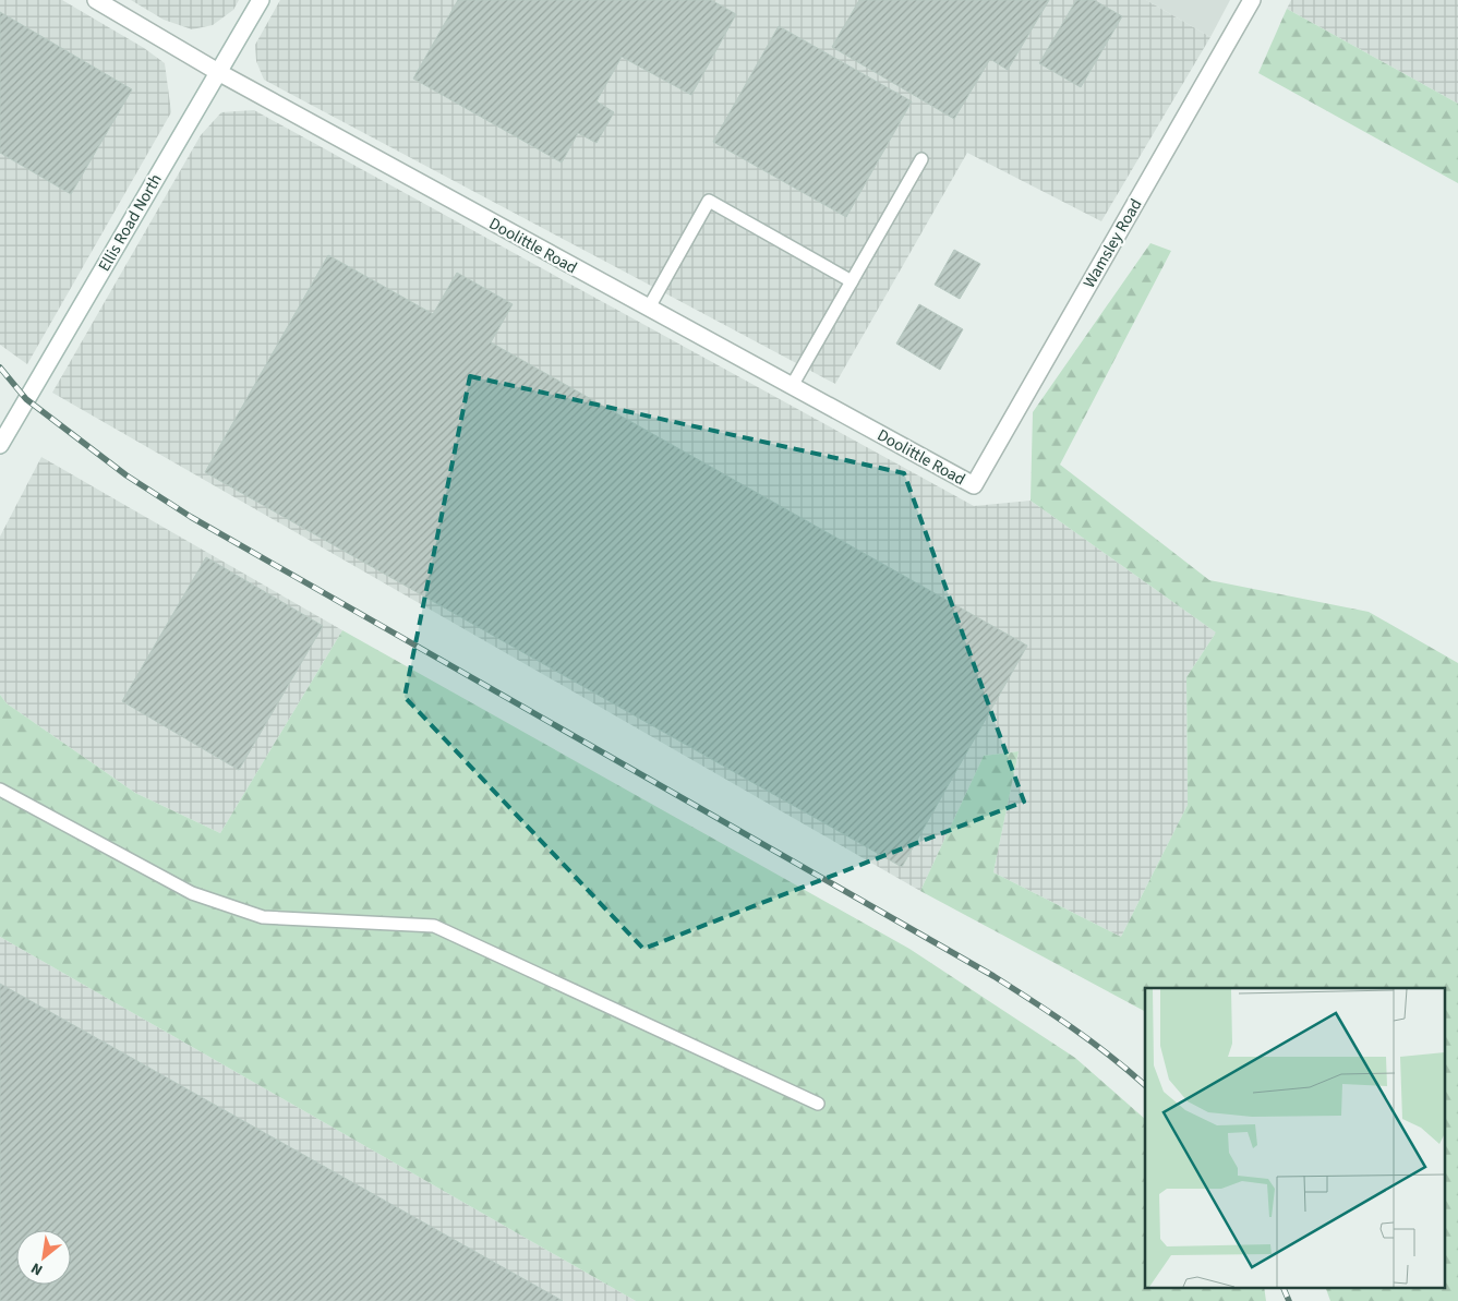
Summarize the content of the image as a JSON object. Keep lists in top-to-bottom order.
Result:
{
  "streets": {
    "street": ["Ellis Road North", "Wamsley Road", "Doolittle Road"]
  },
  "crossings": [
    ["Ellis Road North", "Doolittle Road"],
    ["Wamsley Road", "Doolittle Road"]
  ],
  "north": "bottom left"
}
